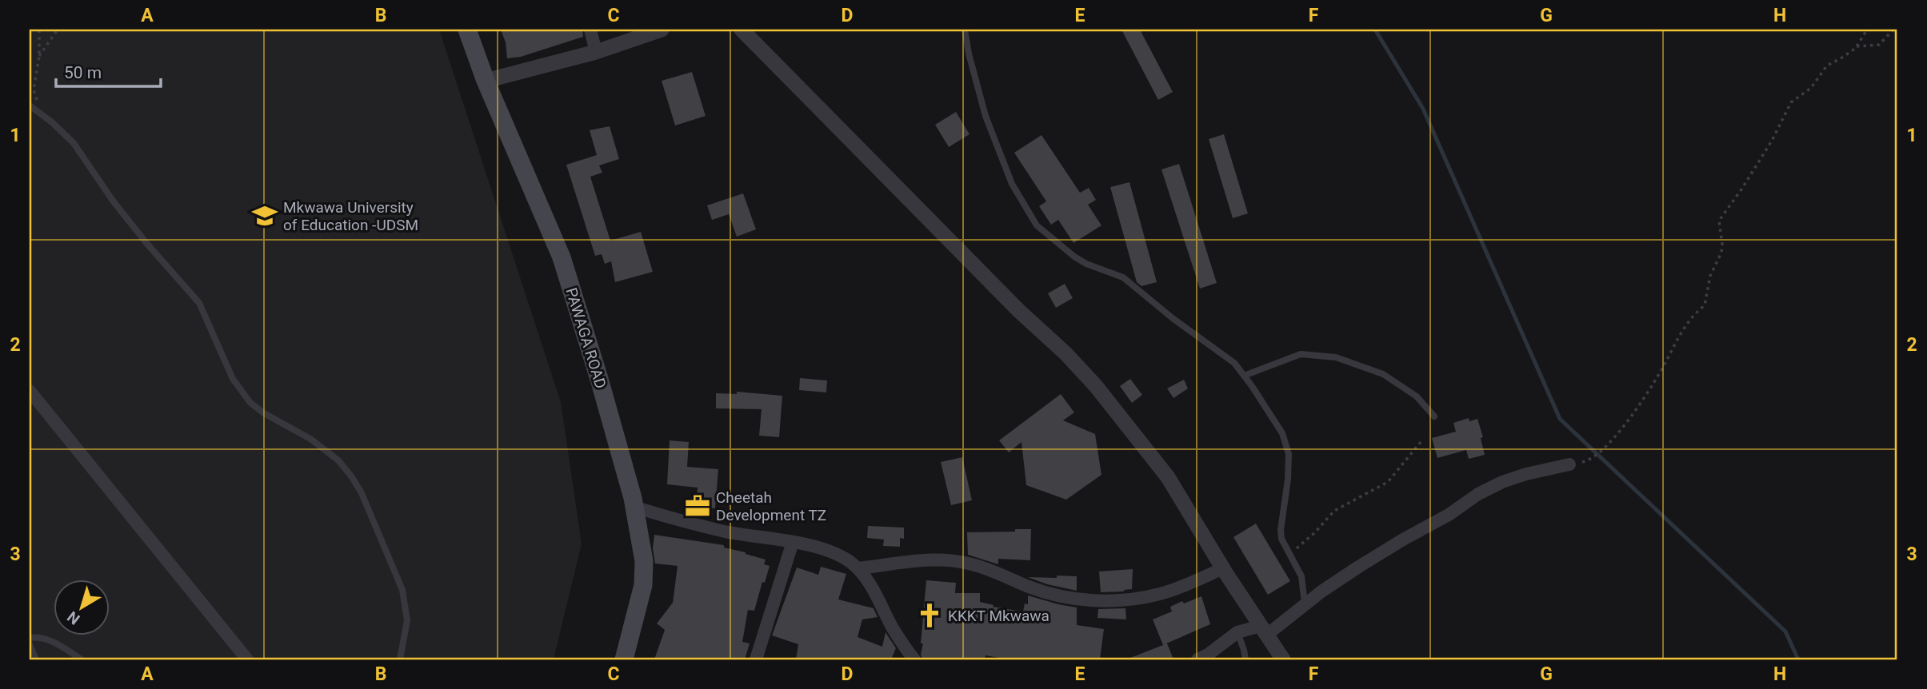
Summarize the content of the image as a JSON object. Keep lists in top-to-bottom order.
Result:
{
  "streets": {
    "main road": ["PAWAGA ROAD"]
  },
  "places": {
    "school or university": ["Mkwawa University of Education -UDSM"],
    "office": ["Cheetah Development TZ"],
    "church": ["KKKT Mkwawa"]
  },
  "scale_bar": "50 m",
  "north": "bottom left",
  "grid": {
    "columns": [
      "A",
      "B",
      "C",
      "D",
      "E",
      "F",
      "G",
      "H"
    ],
    "rows": ["1", "2", "3"]
  }
}
